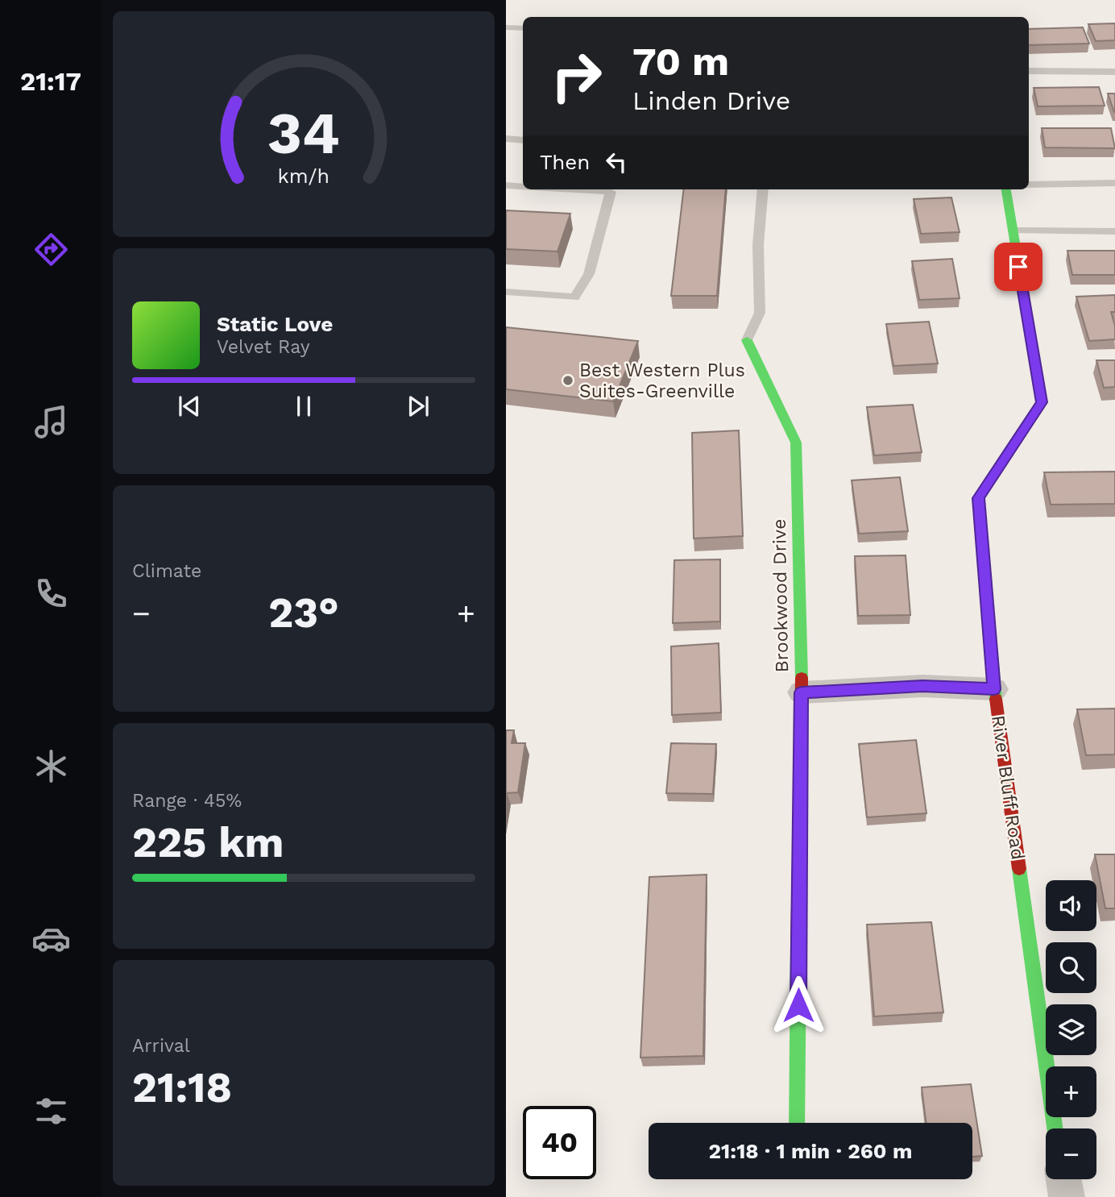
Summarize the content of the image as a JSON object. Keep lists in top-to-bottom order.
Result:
{
  "streets": {
    "street": ["Brookwood Drive", "River Bluff Road"]
  },
  "places": ["Best Western Plus Suites-Greenville"],
  "page": {
    "tabs": "21:17",
    "turn": ["70 m", "Linden Drive"],
    "then": "Then",
    "song": ["Static Love", "Velvet Ray"],
    "tile": [
      "Climate",
      ["Range · 45%", "225 km"],
      ["Arrival", "21:18"]
    ],
    "heat": ["−", "23°", "+"],
    "map_buttons": ["+", "−"],
    "limit": "40",
    "trip": "21:18 · 1 min · 260 m",
    "gauge": ["34", "km/h"]
  }
}
